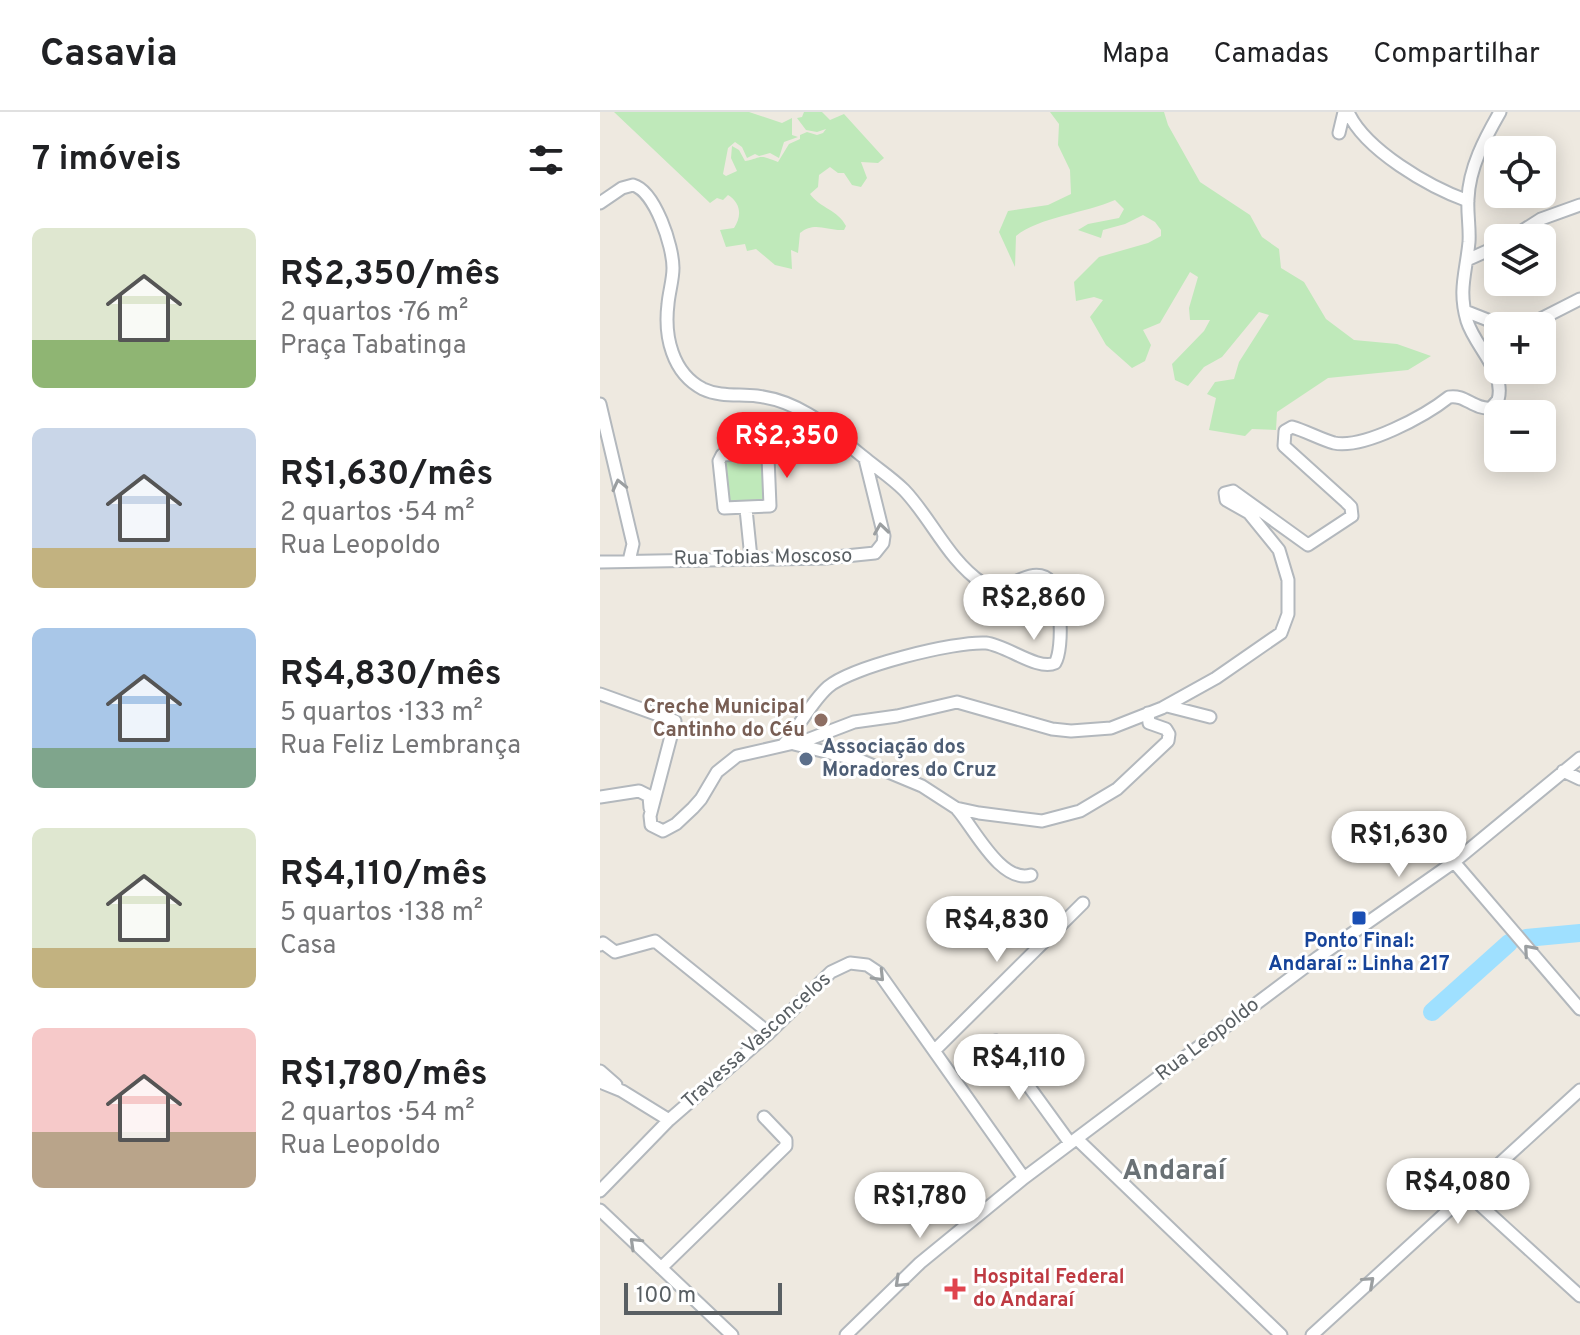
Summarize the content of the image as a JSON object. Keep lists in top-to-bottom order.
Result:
{
  "streets": {
    "street": ["Rua Tobias Moscoso", "Rua Leopoldo", "Travessa Vasconcelos"]
  },
  "crossings": [
    ["Rua Leopoldo", "Travessa Vasconcelos"]
  ],
  "districts": ["Andaraí"],
  "places": {
    "other": ["Creche Municipal Cantinho do Céu", "Associação dos Moradores do Cruz"],
    "transit": ["Ponto Final: Andaraí :: Linha 217"],
    "health": ["Hospital Federal do Andaraí"]
  },
  "scale_bar": "100 m",
  "page": {
    "header": "Casavia",
    "nav": ["Mapa", "Camadas", "Compartilhar"],
    "heading": "7 imóveis",
    "map_buttons": ["+", "−"],
    "list": [
      {
        "name": "R$2,350/mês",
        "note": "2 quartos · 76 m² · Praça Tabatinga"
      },
      {
        "name": "R$1,630/mês",
        "note": "2 quartos · 54 m² · Rua Leopoldo"
      },
      {
        "name": "R$4,830/mês",
        "note": "5 quartos · 133 m² · Rua Feliz Lembrança"
      },
      {
        "name": "R$4,110/mês",
        "note": "5 quartos · 138 m² · Casa"
      },
      {
        "name": "R$1,780/mês",
        "note": "2 quartos · 54 m² · Rua Leopoldo"
      }
    ],
    "price": [
      "R$2,350",
      "R$2,860",
      "R$1,630",
      "R$4,830",
      "R$4,110",
      "R$4,080",
      "R$1,780"
    ],
    "scale": "100 m"
  }
}
